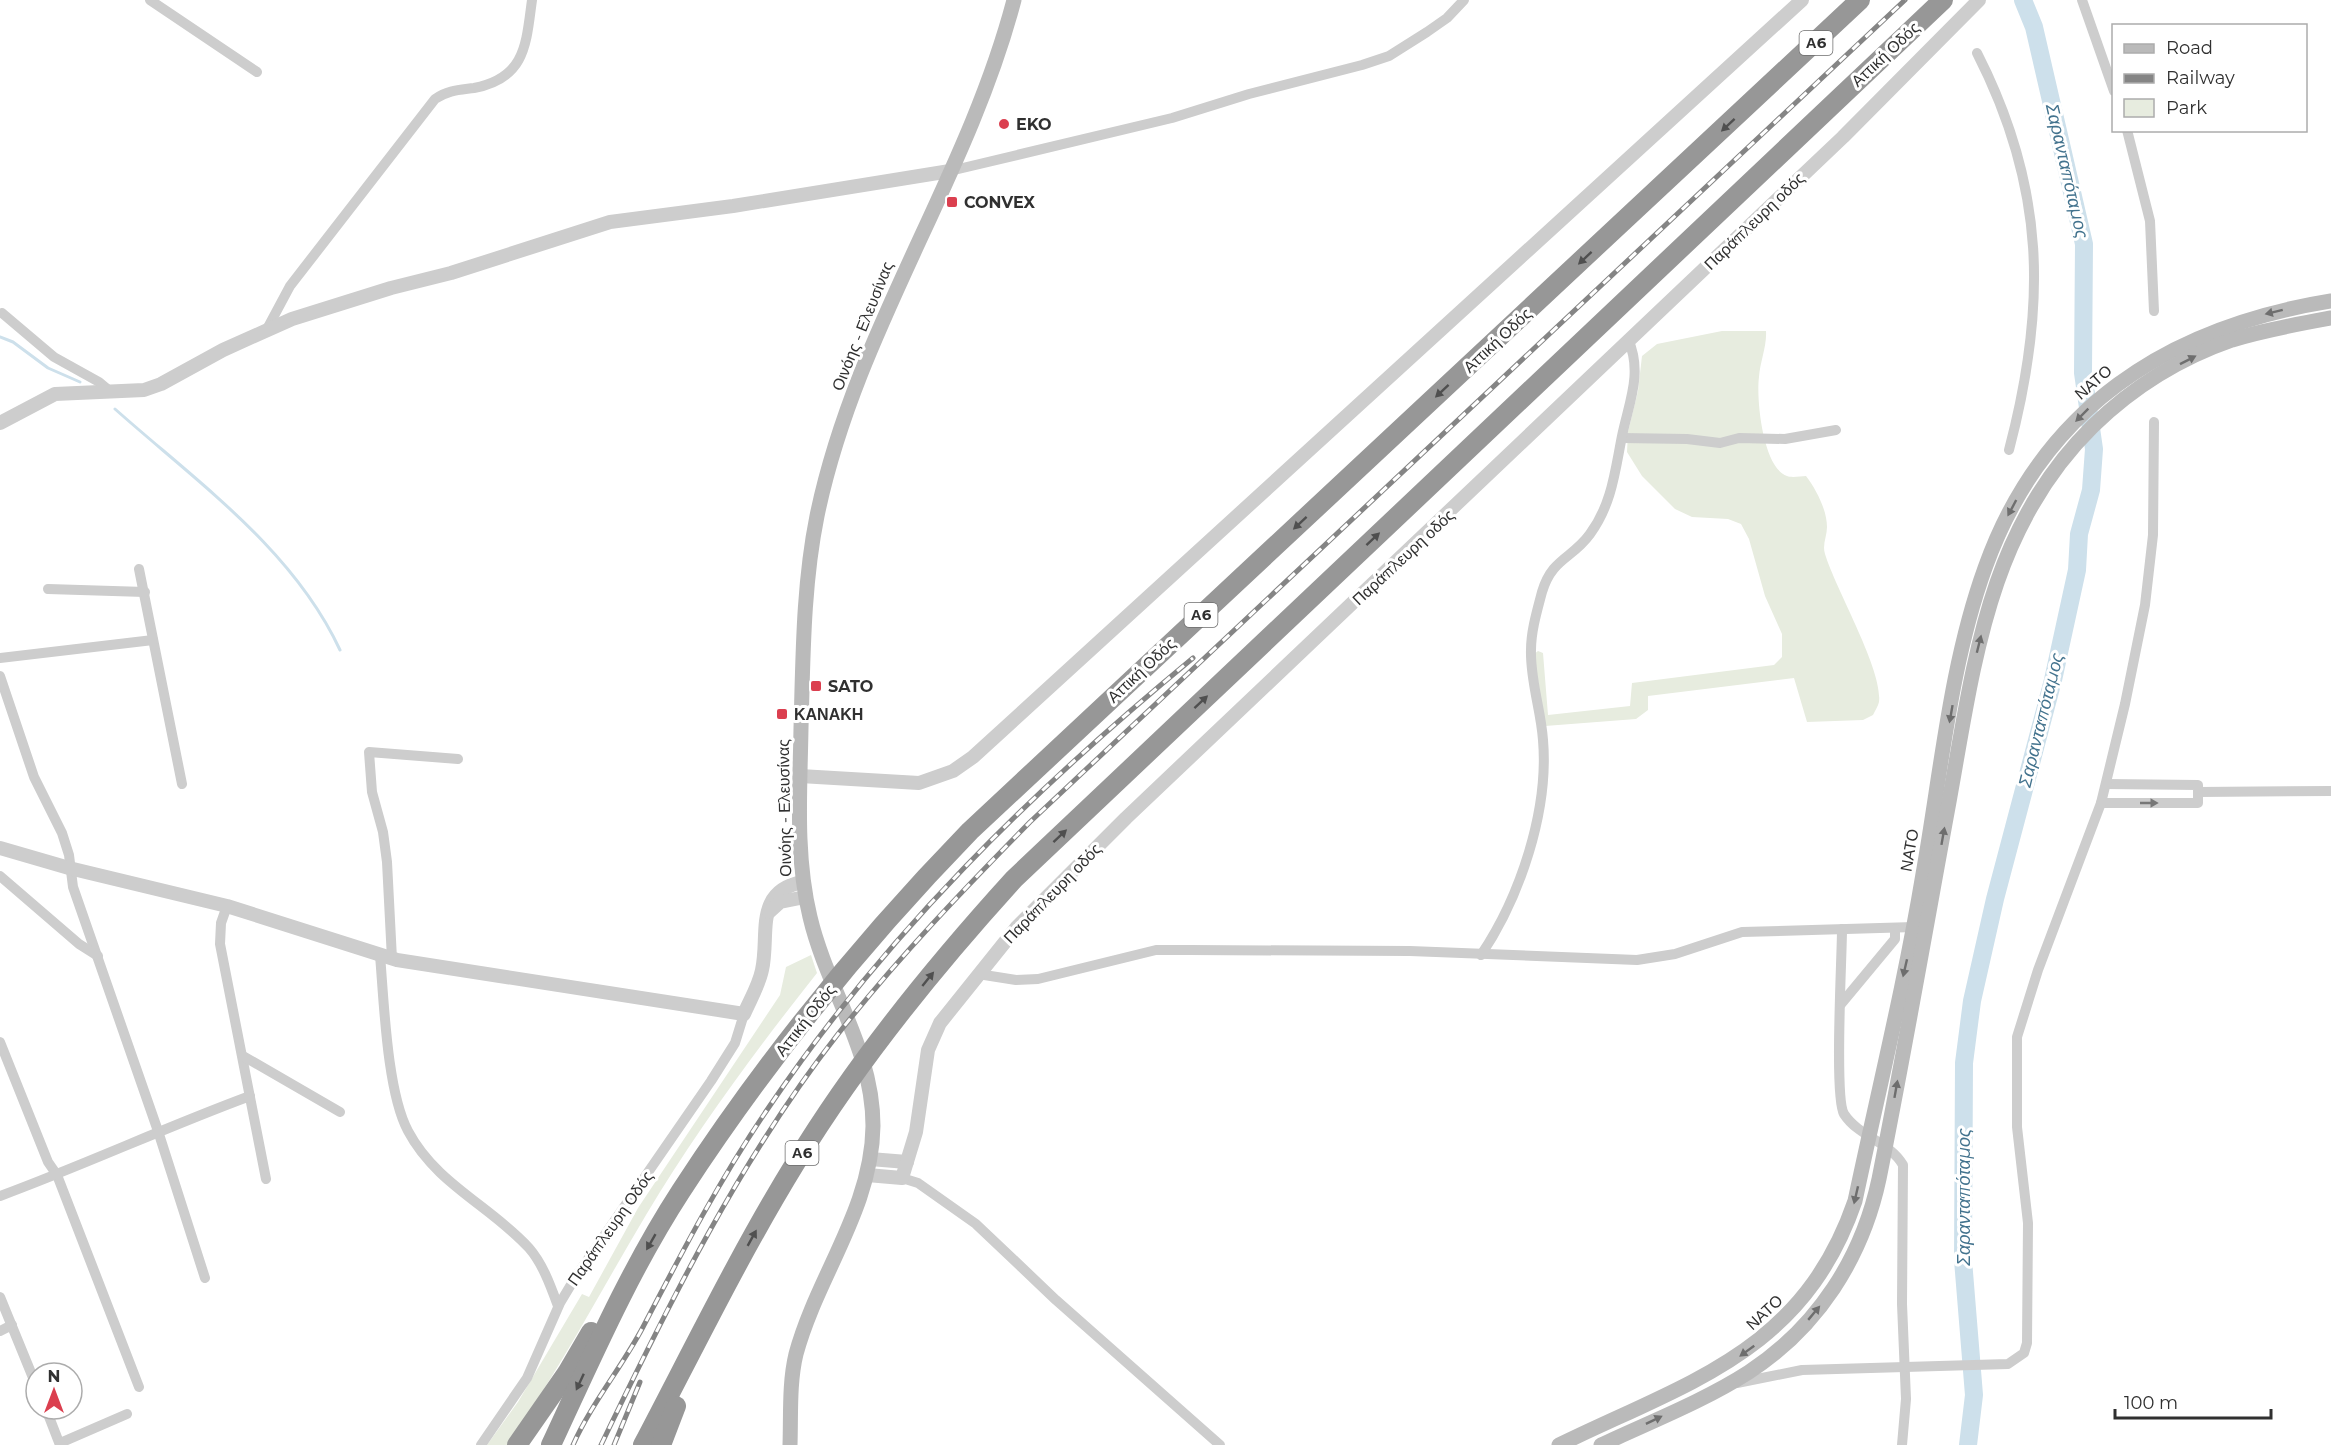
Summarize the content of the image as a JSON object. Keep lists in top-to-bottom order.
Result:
{
  "streets": {
    "highway": ["Α6", "Αττική Οδός"],
    "main road": ["Οινόης - Ελευσίνας", "ΝΑΤΟ"],
    "street": ["Παράπλευρη οδός", "Παράπλευρη Οδός"]
  },
  "water": ["Σαρανταπόταμος"],
  "places": {
    "other": ["EKO"],
    "transit": ["CONVEX", "SATO", "ΚΑΝΑΚΗ"]
  },
  "legend": ["Road", "Railway", "Park"],
  "scale_bar": "100 m",
  "north": "top"
}
